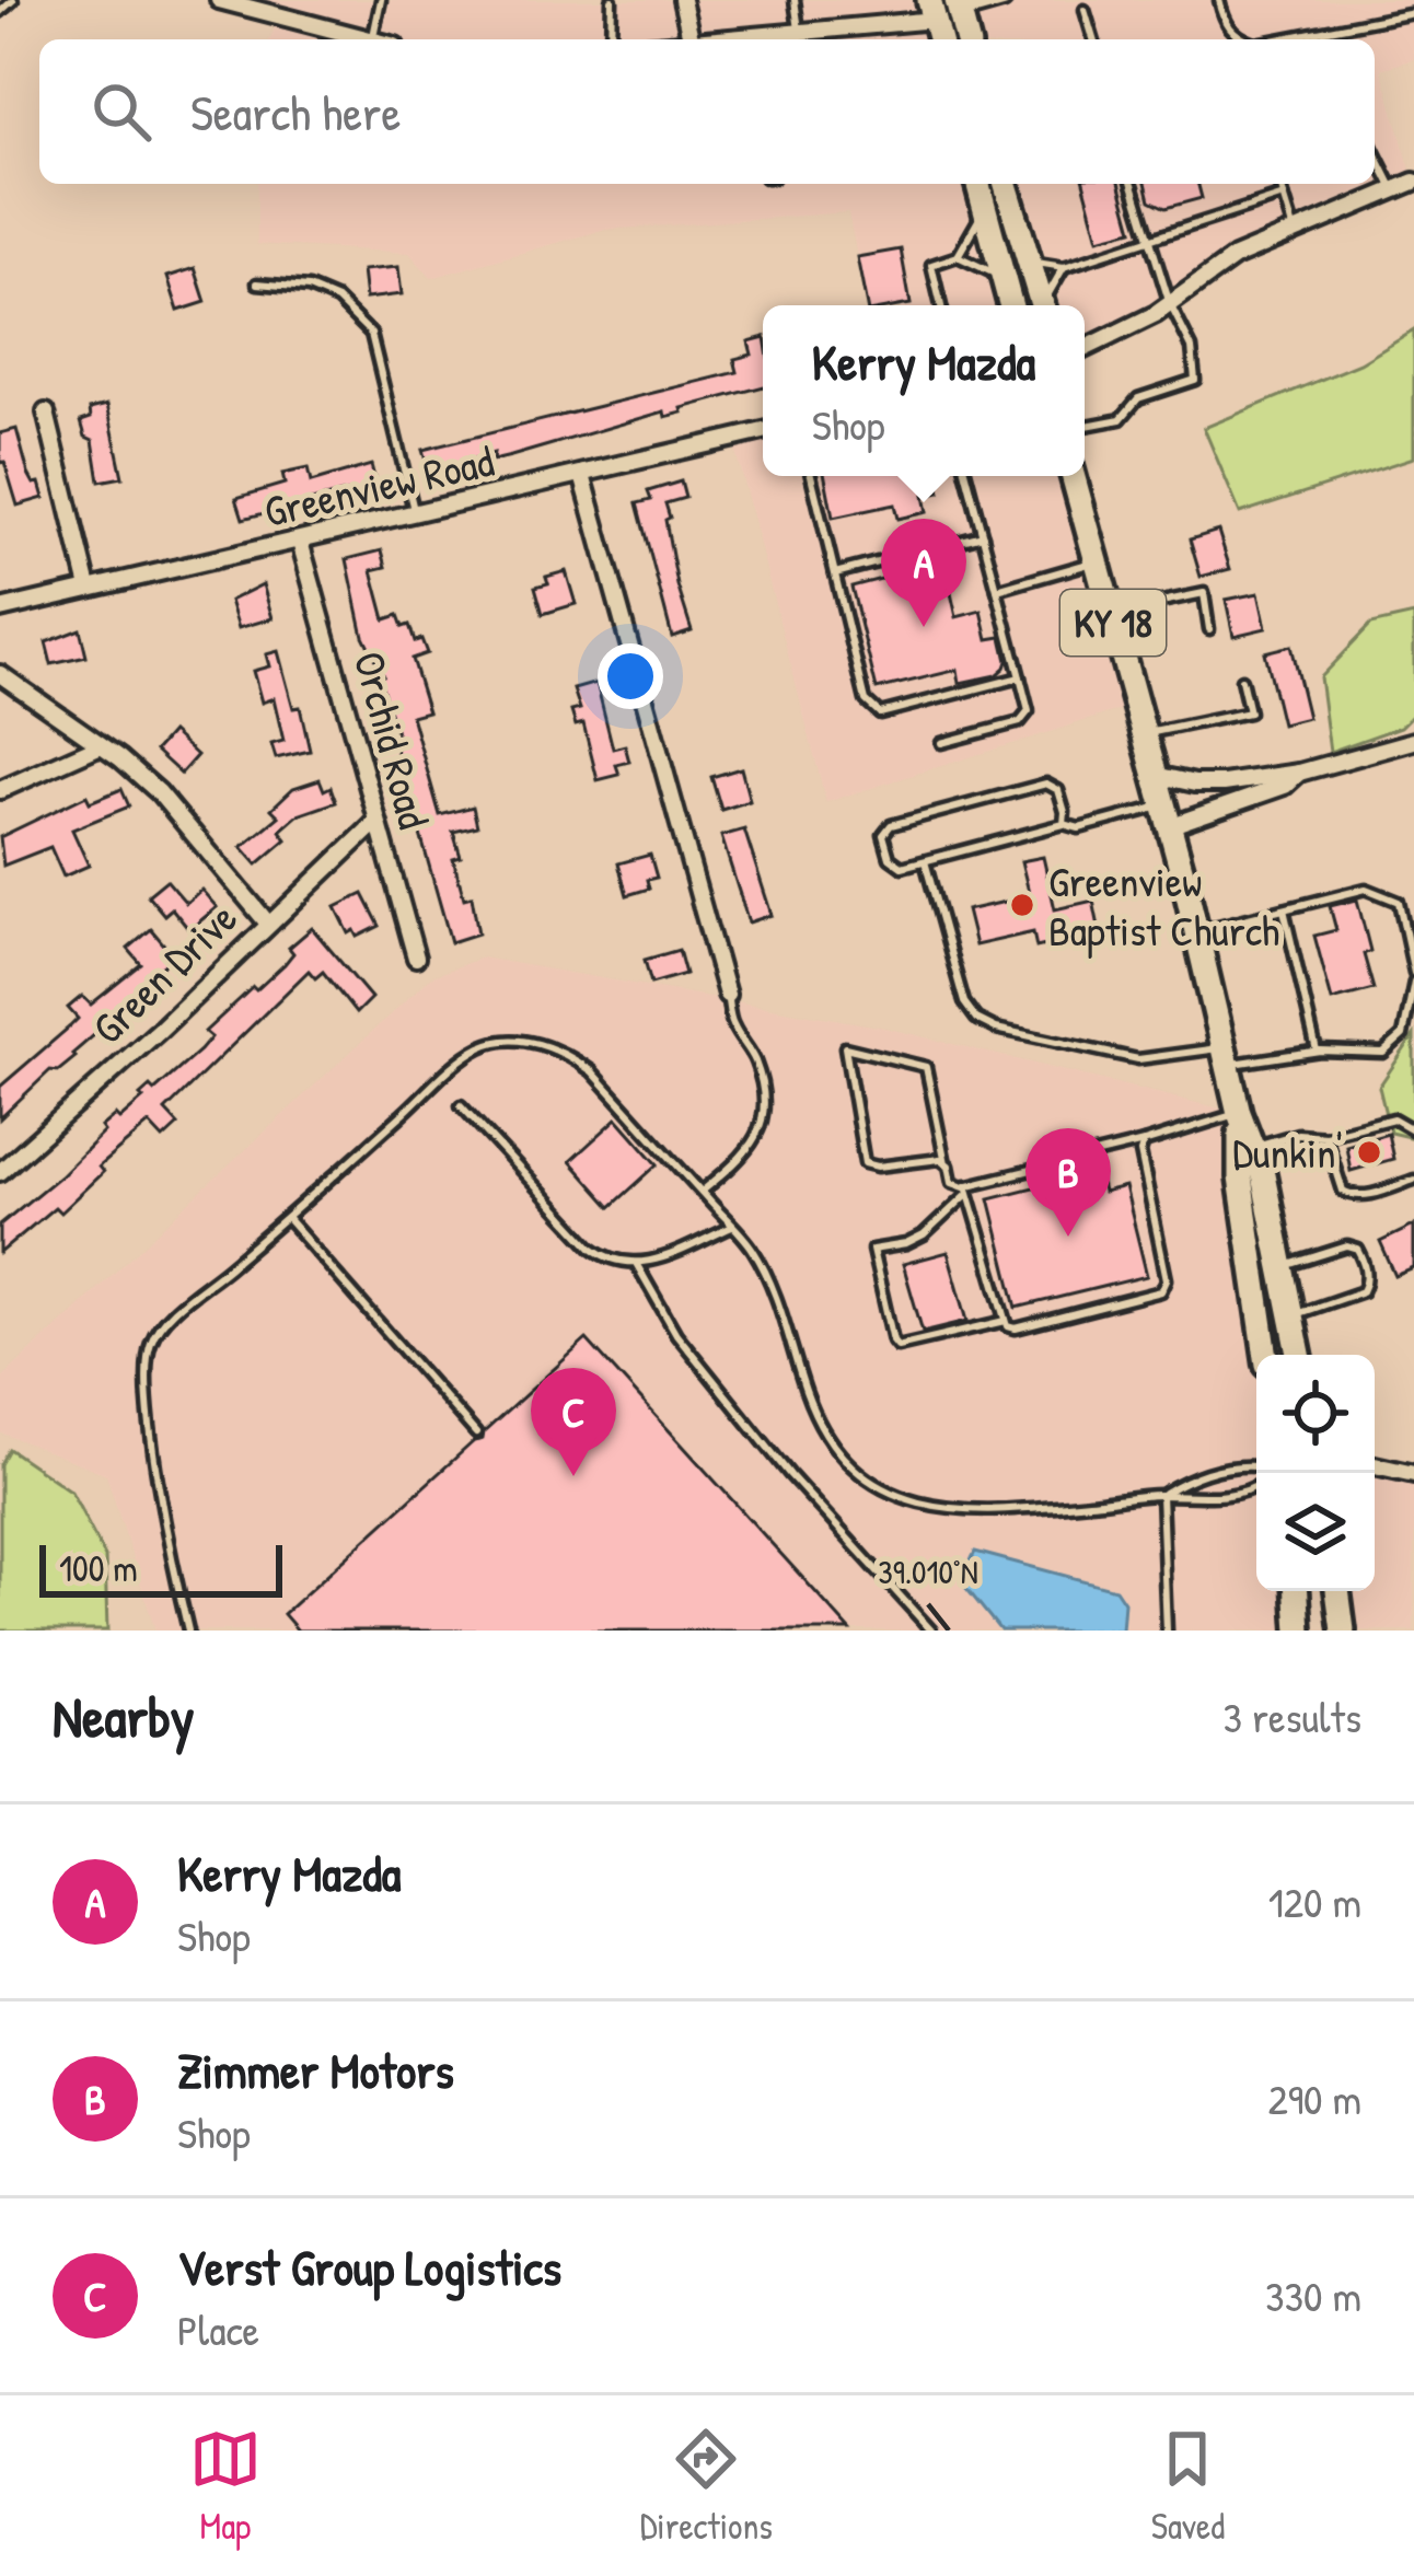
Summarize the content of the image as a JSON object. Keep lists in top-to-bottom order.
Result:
{
  "streets": {
    "main road": ["KY 18"],
    "street": ["Greenview Road", "Orchid Road", "Green Drive"]
  },
  "crossings": [
    ["Greenview Road", "Orchid Road"],
    ["Orchid Road", "Green Drive"]
  ],
  "places": ["Greenview Baptist Church", "Dunkin'"],
  "scale_bar": "100 m",
  "page": {
    "search": "Search here",
    "popup": ["Kerry Mazda", "Shop"],
    "pins": ["A", "B", "C"],
    "scale": "100 m",
    "heading": ["Nearby", "3 results"],
    "list": [
      {
        "mark": "A",
        "name": "Kerry Mazda",
        "note": "Shop",
        "value": "120 m"
      },
      {
        "mark": "B",
        "name": "Zimmer Motors",
        "note": "Shop",
        "value": "290 m"
      },
      {
        "mark": "C",
        "name": "Verst Group Logistics",
        "note": "Place",
        "value": "330 m"
      }
    ],
    "nav": ["Map", "Directions", "Saved"]
  },
  "coordinates": ["39.010°N"]
}
